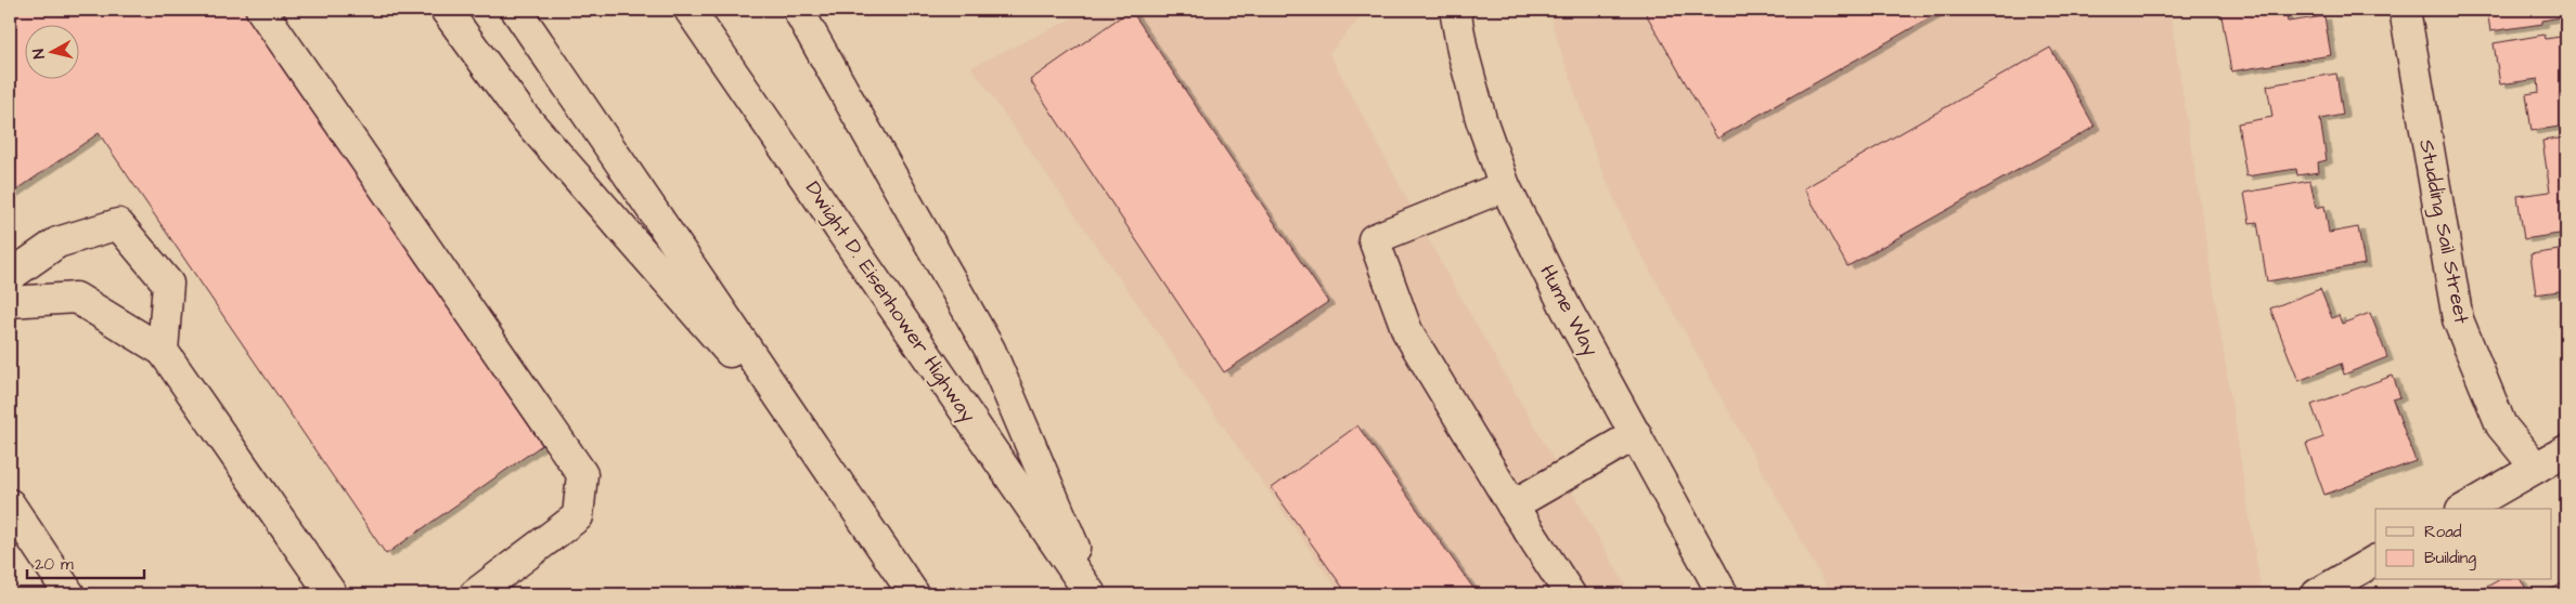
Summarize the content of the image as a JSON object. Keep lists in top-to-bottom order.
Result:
{
  "streets": {
    "main road": ["Studding Sail Street", "Dwight D. Eisenhower Highway", "Hume Way"]
  },
  "legend": ["Road", "Building"],
  "scale_bar": "20 m",
  "north": "left"
}
